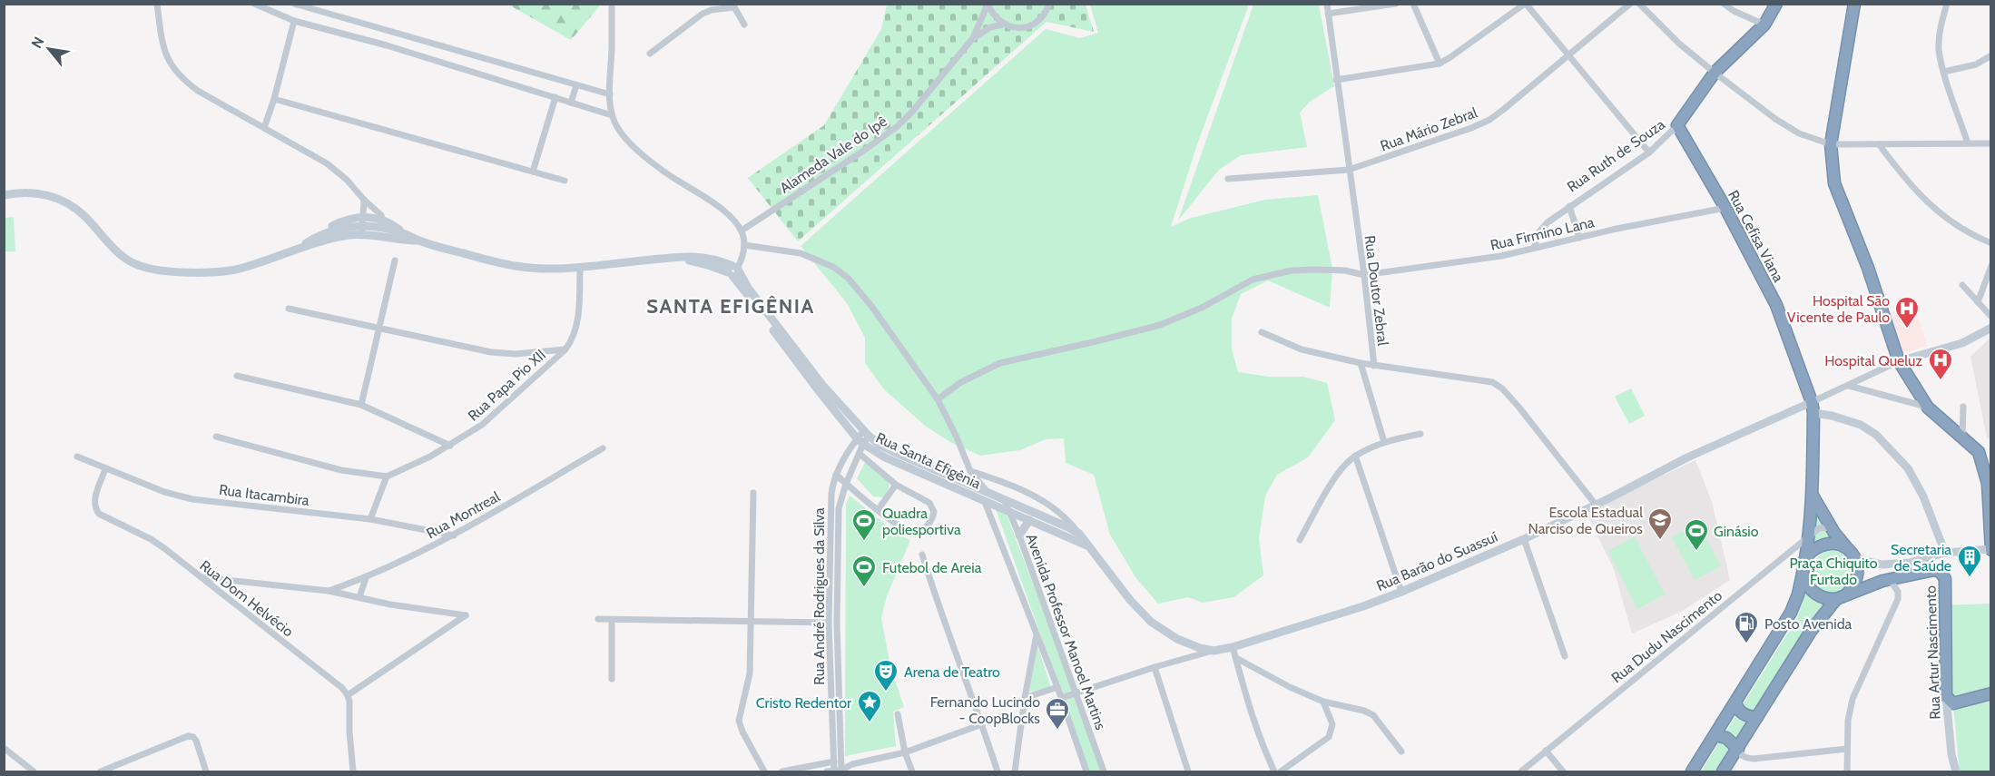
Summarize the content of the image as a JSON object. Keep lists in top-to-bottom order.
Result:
{
  "streets": {
    "highway": ["Rua Ruth de Souza", "Rua Cefisa Viana", "Rua Artur Nascimento"],
    "main road": ["Rua Santa Efigênia", "Rua Barão do Suassuí"],
    "street": [
      "Rua Mário Zebral",
      "Alameda Vale do Ipê",
      "Rua Firmino Lana",
      "Rua Doutor Zebral",
      "Rua Papa Pio XII",
      "Rua Itacambira",
      "Rua Montreal",
      "Rua André Rodrigues da Silva",
      "Rua Dom Helvécio",
      "Avenida Professor Manoel Martins",
      "Rua Dudu Nascimento"
    ]
  },
  "crossings": [
    ["Rua Mário Zebral", "Rua Doutor Zebral"],
    ["Rua Ruth de Souza", "Rua Firmino Lana"],
    ["Rua Ruth de Souza", "Rua Cefisa Viana"],
    ["Rua Firmino Lana", "Rua Cefisa Viana"],
    ["Rua Firmino Lana", "Rua Doutor Zebral"],
    ["Rua Cefisa Viana", "Rua Barão do Suassuí"],
    ["Rua Cefisa Viana", "Rua Dudu Nascimento"],
    ["Rua Doutor Zebral", "Rua Barão do Suassuí"],
    ["Rua Santa Efigênia", "Rua Barão do Suassuí"],
    ["Rua Santa Efigênia", "Rua André Rodrigues da Silva"],
    ["Rua Santa Efigênia", "Avenida Professor Manoel Martins"],
    ["Rua Itacambira", "Rua Montreal"],
    ["Rua Itacambira", "Rua Dom Helvécio"],
    ["Rua Barão do Suassuí", "Avenida Professor Manoel Martins"]
  ],
  "districts": ["SANTA EFIGÊNIA"],
  "parks": ["Praça Chiquito Furtado"],
  "places": {
    "hospital": ["Hospital São Vicente de Paulo", "Hospital Queluz"],
    "school or university": ["Escola Estadual Narciso de Queiros"],
    "sports": ["Quadra poliesportiva", "Ginásio", "Futebol de Areia"],
    "building": ["Secretaria de Saúde"],
    "fuel station": ["Posto Avenida"],
    "theatre": ["Arena de Teatro"],
    "place": ["Cristo Redentor"],
    "office": ["Fernando Lucindo - CoopBlocks"]
  },
  "north": "top left"
}
